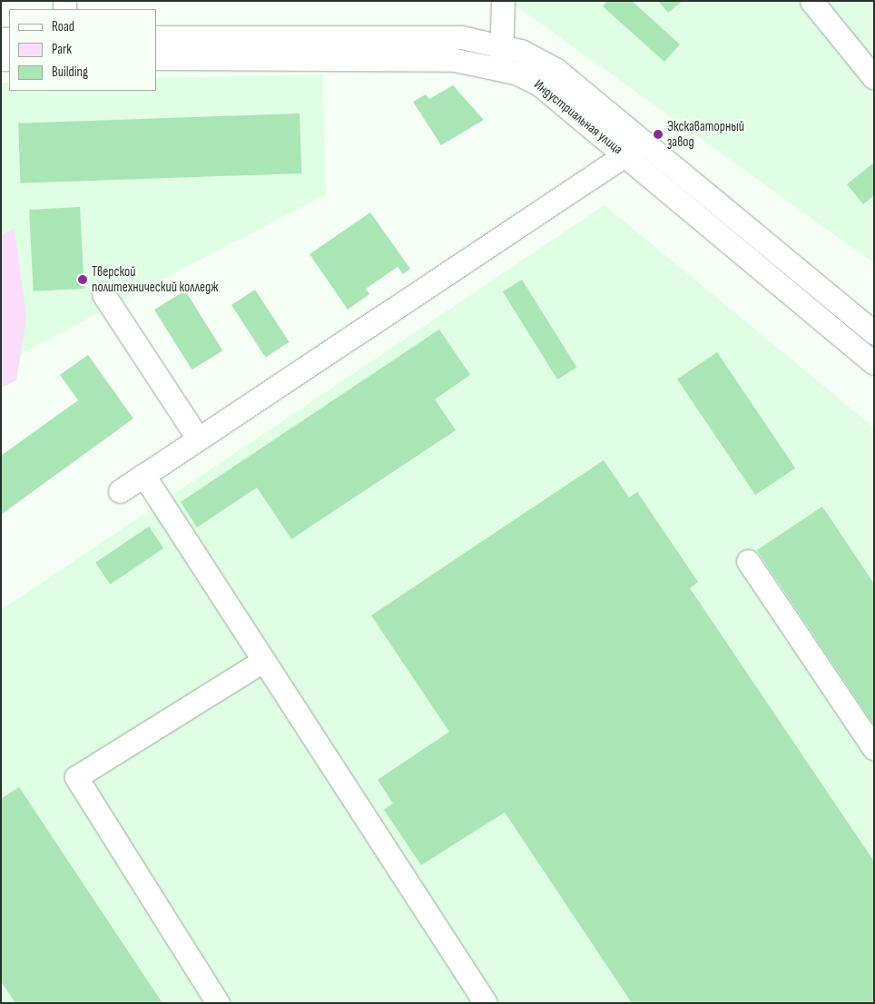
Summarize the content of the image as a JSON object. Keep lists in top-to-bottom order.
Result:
{
  "streets": {
    "street": ["Индустриальная улица"]
  },
  "places": ["Экскаваторный завод", "Тверской политехнический колледж"],
  "legend": ["Road", "Park", "Building"]
}
